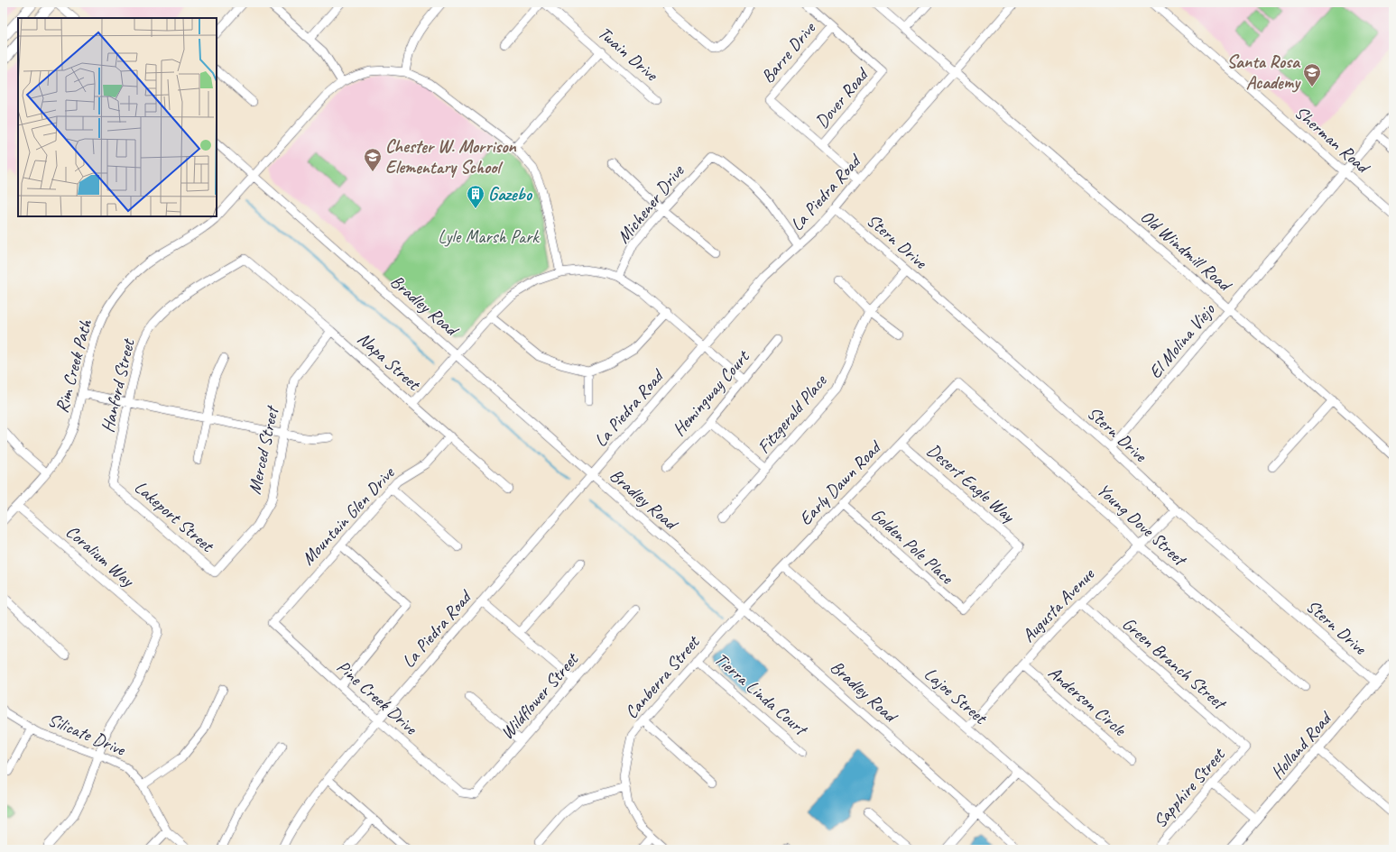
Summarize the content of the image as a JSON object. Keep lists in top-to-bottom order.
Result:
{
  "streets": {
    "main road": ["Holland Road"],
    "street": [
      "Barre Drive",
      "Twain Drive",
      "Dover Road",
      "Sherman Road",
      "La Piedra Road",
      "Michener Drive",
      "Stern Drive",
      "Old Windmill Road",
      "Bradley Road",
      "El Molina Viejo",
      "Napa Street",
      "Rim Creek Path",
      "Hanford Street",
      "Hemingway Court",
      "Fitzgerald Place",
      "Merced Street",
      "Desert Eagle Way",
      "Early Dawn Road",
      "Lakeport Street",
      "Mountain Glen Drive",
      "Young Dove Street",
      "Golden Pole Place",
      "Coralium Way",
      "Augusta Avenue",
      "Green Branch Street",
      "Canberra Street",
      "Tierra Linda Court",
      "Lajoe Street",
      "Wildflower Street",
      "Pine Creek Drive",
      "Anderson Circle",
      "Silicate Drive",
      "Sapphire Street"
    ]
  },
  "crossings": [
    ["Barre Drive", "Dover Road"],
    ["Sherman Road", "El Molina Viejo"],
    ["La Piedra Road", "Michener Drive"],
    ["La Piedra Road", "Stern Drive"],
    ["La Piedra Road", "Old Windmill Road"],
    ["La Piedra Road", "Bradley Road"],
    ["La Piedra Road", "Pine Creek Drive"],
    ["Stern Drive", "El Molina Viejo"],
    ["Stern Drive", "Fitzgerald Place"],
    ["Stern Drive", "Augusta Avenue"],
    ["Stern Drive", "Holland Road"],
    ["Old Windmill Road", "El Molina Viejo"],
    ["Bradley Road", "Rim Creek Path"],
    ["Bradley Road", "Early Dawn Road"],
    ["Bradley Road", "Canberra Street"],
    ["Napa Street", "Hanford Street"],
    ["Napa Street", "Merced Street"],
    ["Napa Street", "Mountain Glen Drive"],
    ["Rim Creek Path", "Coralium Way"],
    ["Hanford Street", "Lakeport Street"],
    ["Merced Street", "Lakeport Street"],
    ["Desert Eagle Way", "Early Dawn Road"],
    ["Desert Eagle Way", "Golden Pole Place"],
    ["Early Dawn Road", "Young Dove Street"],
    ["Early Dawn Road", "Golden Pole Place"],
    ["Early Dawn Road", "Canberra Street"],
    ["Early Dawn Road", "Lajoe Street"],
    ["Mountain Glen Drive", "Pine Creek Drive"],
    ["Young Dove Street", "Augusta Avenue"],
    ["Coralium Way", "Silicate Drive"],
    ["Augusta Avenue", "Green Branch Street"],
    ["Augusta Avenue", "Lajoe Street"],
    ["Augusta Avenue", "Anderson Circle"],
    ["Green Branch Street", "Sapphire Street"],
    ["Canberra Street", "Tierra Linda Court"],
    ["Wildflower Street", "Pine Creek Drive"]
  ],
  "parks": ["Lyle Marsh Park"],
  "places": {
    "school or university": ["Santa Rosa Academy", "Chester W. Morrison Elementary School"],
    "building": ["Gazebo"]
  }
}
